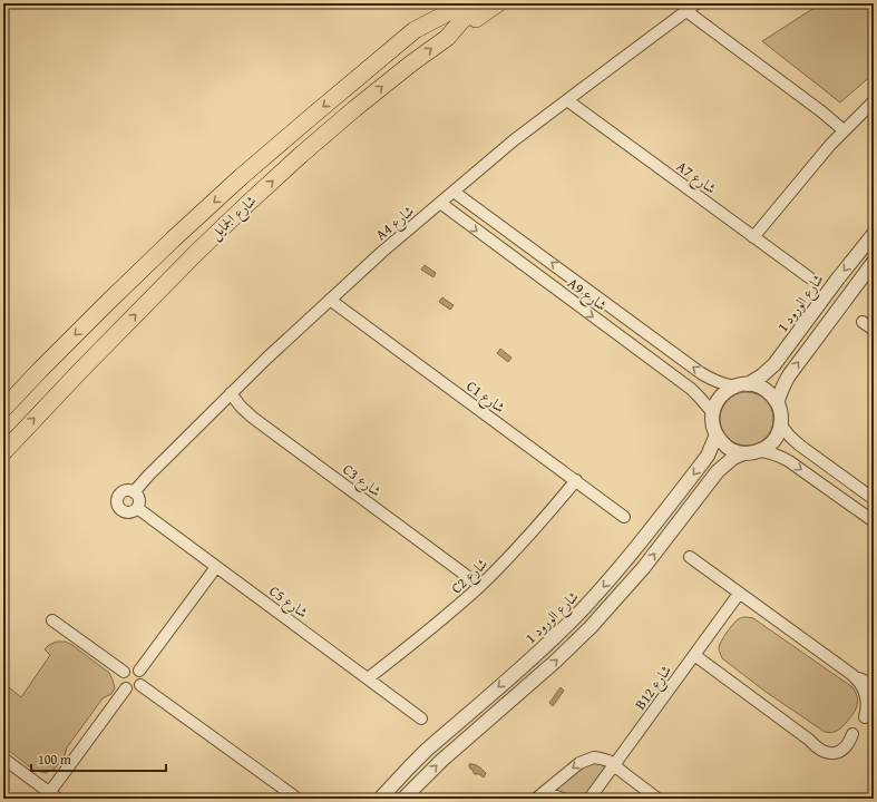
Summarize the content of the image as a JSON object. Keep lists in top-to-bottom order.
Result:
{
  "streets": {
    "main road": ["شارع الجمايل"],
    "street": [
      "A7 شارع",
      "A4 شارع",
      "A9 شارع",
      "شارع الورود 1",
      "C1 شارع",
      "C3 شارع",
      "C2 شارع",
      "C5 شارع",
      "B12 شارع"
    ]
  },
  "crossings": [
    ["A7 شارع", "A4 شارع"],
    ["A4 شارع", "A9 شارع"],
    ["A4 شارع", "C1 شارع"],
    ["A4 شارع", "C3 شارع"],
    ["A4 شارع", "C5 شارع"],
    ["A9 شارع", "شارع الورود 1"],
    ["C1 شارع", "C2 شارع"],
    ["C3 شارع", "C2 شارع"],
    ["C2 شارع", "C5 شارع"]
  ],
  "scale_bar": "100 m"
}
